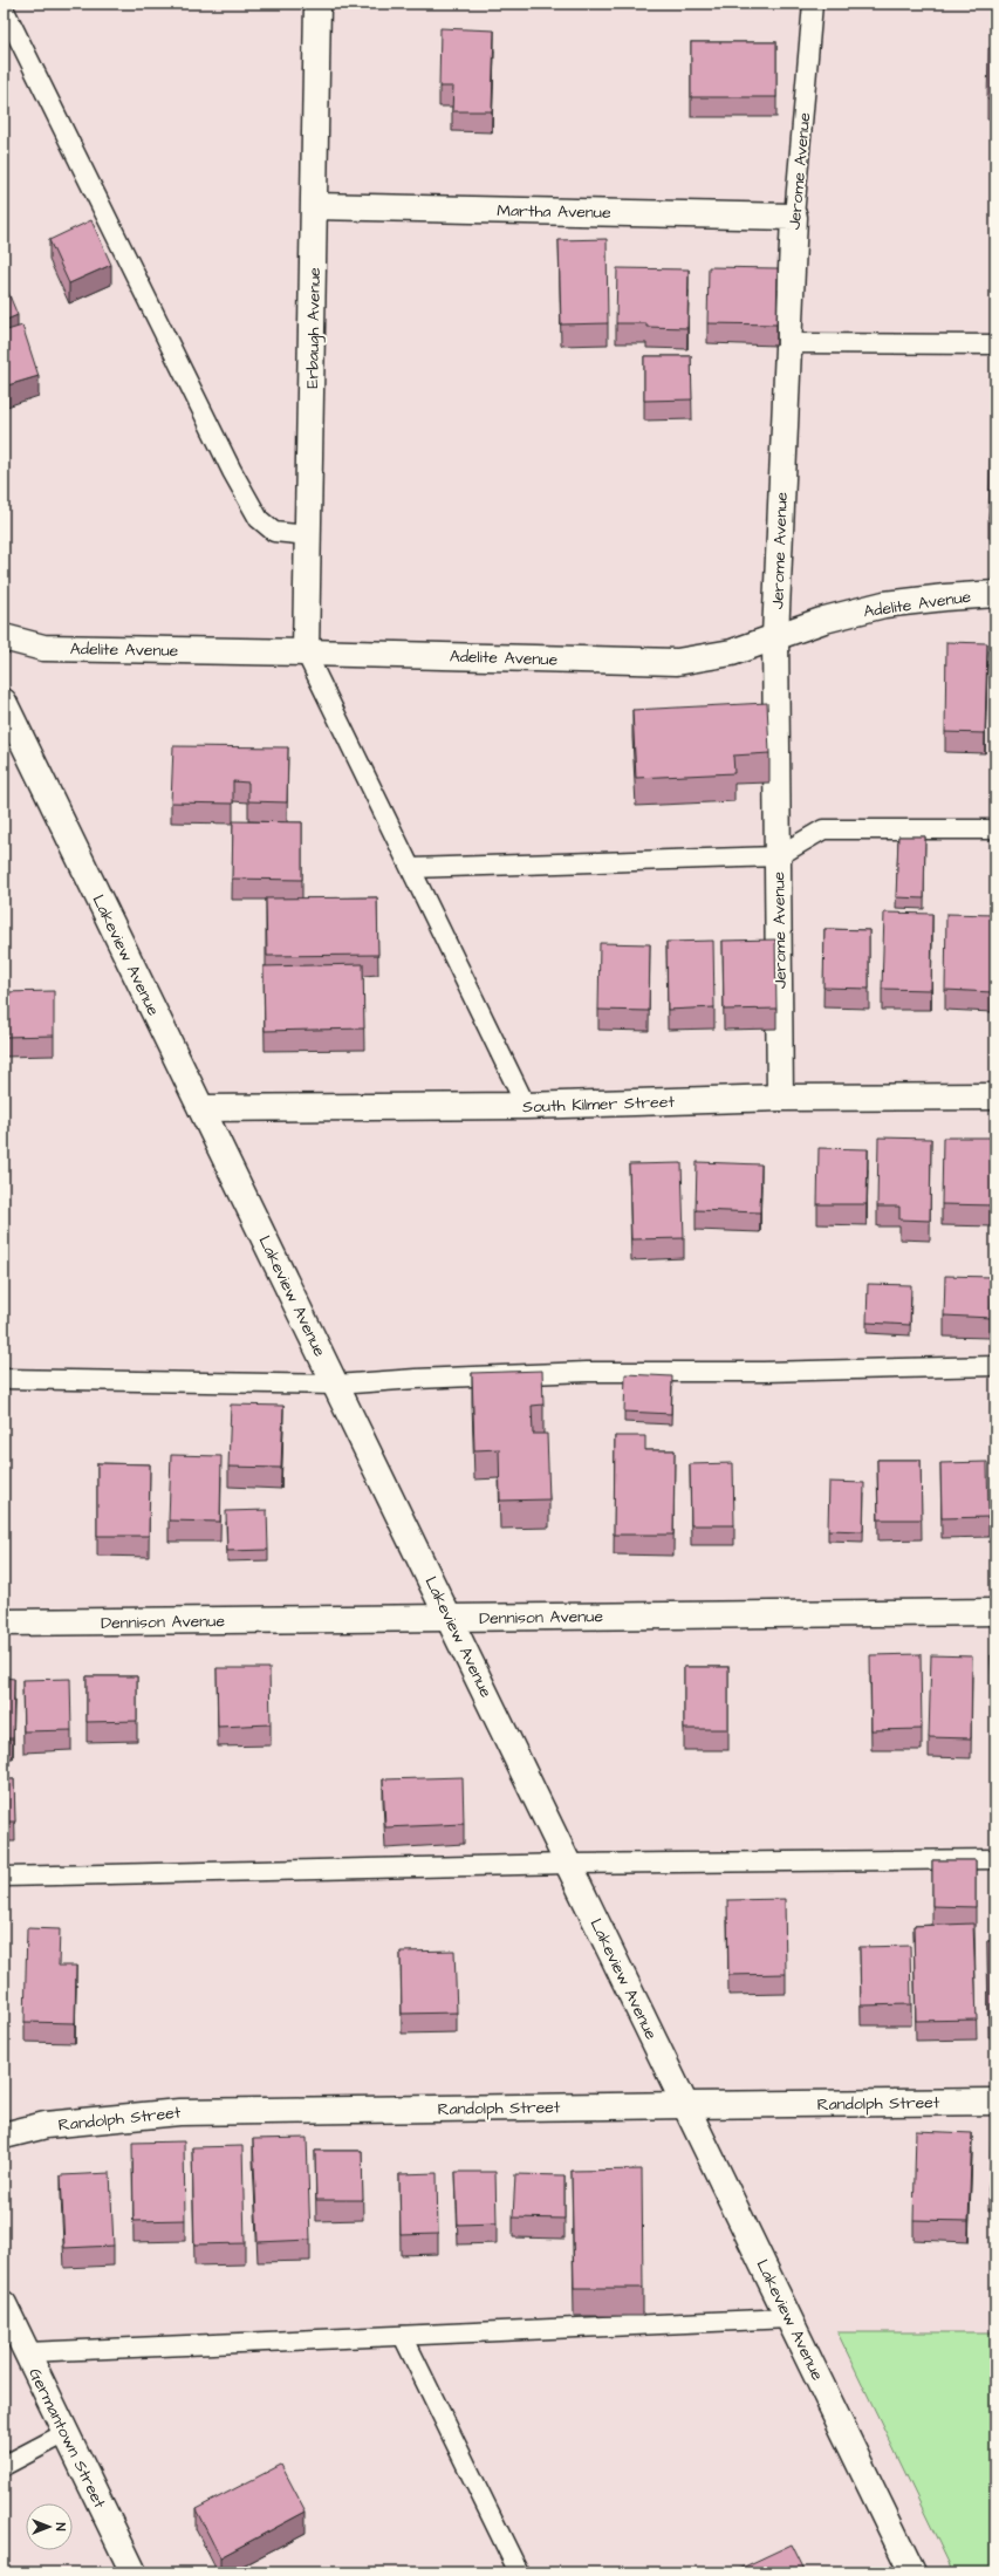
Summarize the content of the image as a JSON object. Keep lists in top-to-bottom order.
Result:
{
  "streets": {
    "street": [
      "Jerome Avenue",
      "Martha Avenue",
      "Erbaugh Avenue",
      "Adelite Avenue",
      "Lakeview Avenue",
      "South Kilmer Street",
      "Dennison Avenue",
      "Randolph Street",
      "Germantown Street"
    ]
  },
  "crossings": [
    ["Jerome Avenue", "Martha Avenue"],
    ["Jerome Avenue", "Adelite Avenue"],
    ["Jerome Avenue", "South Kilmer Street"],
    ["Martha Avenue", "Erbaugh Avenue"],
    ["Erbaugh Avenue", "Adelite Avenue"],
    ["Lakeview Avenue", "South Kilmer Street"],
    ["Lakeview Avenue", "Dennison Avenue"],
    ["Lakeview Avenue", "Randolph Street"]
  ],
  "north": "right"
}
